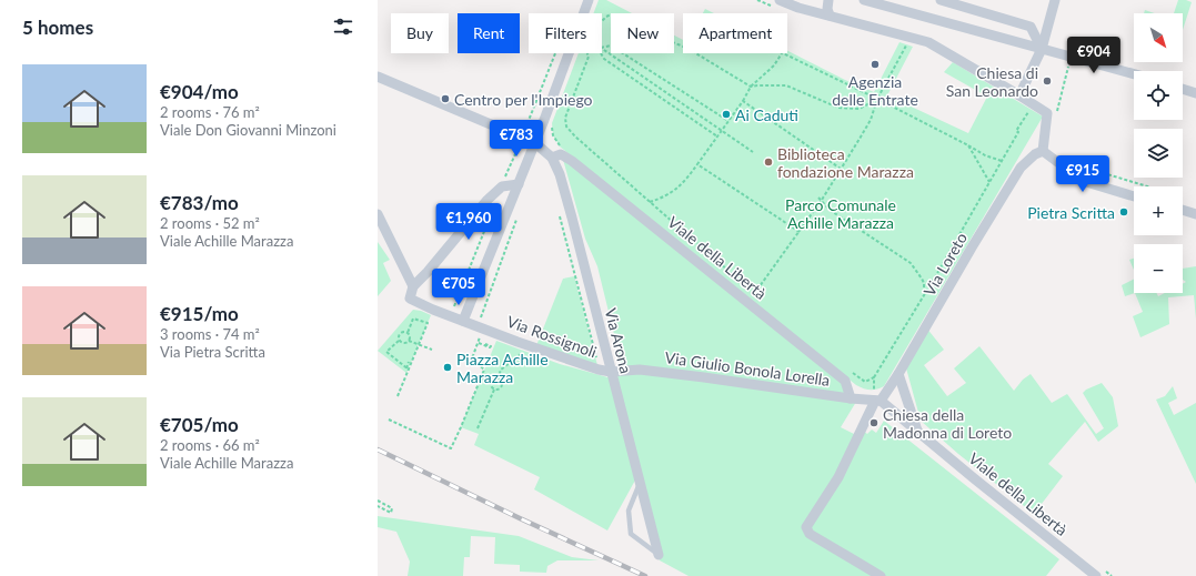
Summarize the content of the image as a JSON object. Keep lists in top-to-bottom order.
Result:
{
  "streets": {
    "street": [
      "Viale della Libertà",
      "Via Loreto",
      "Via Rossignoli",
      "Via Arona",
      "Via Giulio Bonola Lorella"
    ]
  },
  "crossings": [
    ["Viale della Libertà", "Via Loreto"],
    ["Viale della Libertà", "Via Arona"],
    ["Viale della Libertà", "Via Giulio Bonola Lorella"],
    ["Via Loreto", "Via Giulio Bonola Lorella"],
    ["Via Rossignoli", "Via Arona"],
    ["Via Rossignoli", "Via Giulio Bonola Lorella"],
    ["Via Arona", "Via Giulio Bonola Lorella"]
  ],
  "parks": ["Parco Comunale Achille Marazza"],
  "places": [
    "Agenzia delle Entrate",
    "Chiesa di San Leonardo",
    "Centro per l'Impiego",
    "Ai Caduti",
    "Biblioteca fondazione Marazza",
    "Pietra Scritta",
    "Piazza Achille Marazza",
    "Chiesa della Madonna di Loreto"
  ],
  "north": "bottom right",
  "page": {
    "heading": "5 homes",
    "map_buttons": ["+", "−"],
    "chip": [
      "Buy",
      "Rent",
      "Filters",
      "New",
      "Apartment"
    ],
    "price": [
      "€904",
      "€783",
      "€915",
      "€1,960",
      "€705"
    ],
    "list": [
      {
        "name": "€904/mo",
        "note": "2 rooms · 76 m² · Viale Don Giovanni Minzoni"
      },
      {
        "name": "€783/mo",
        "note": "2 rooms · 52 m² · Viale Achille Marazza"
      },
      {
        "name": "€915/mo",
        "note": "3 rooms · 74 m² · Via Pietra Scritta"
      },
      {
        "name": "€705/mo",
        "note": "2 rooms · 66 m² · Viale Achille Marazza"
      }
    ]
  }
}
